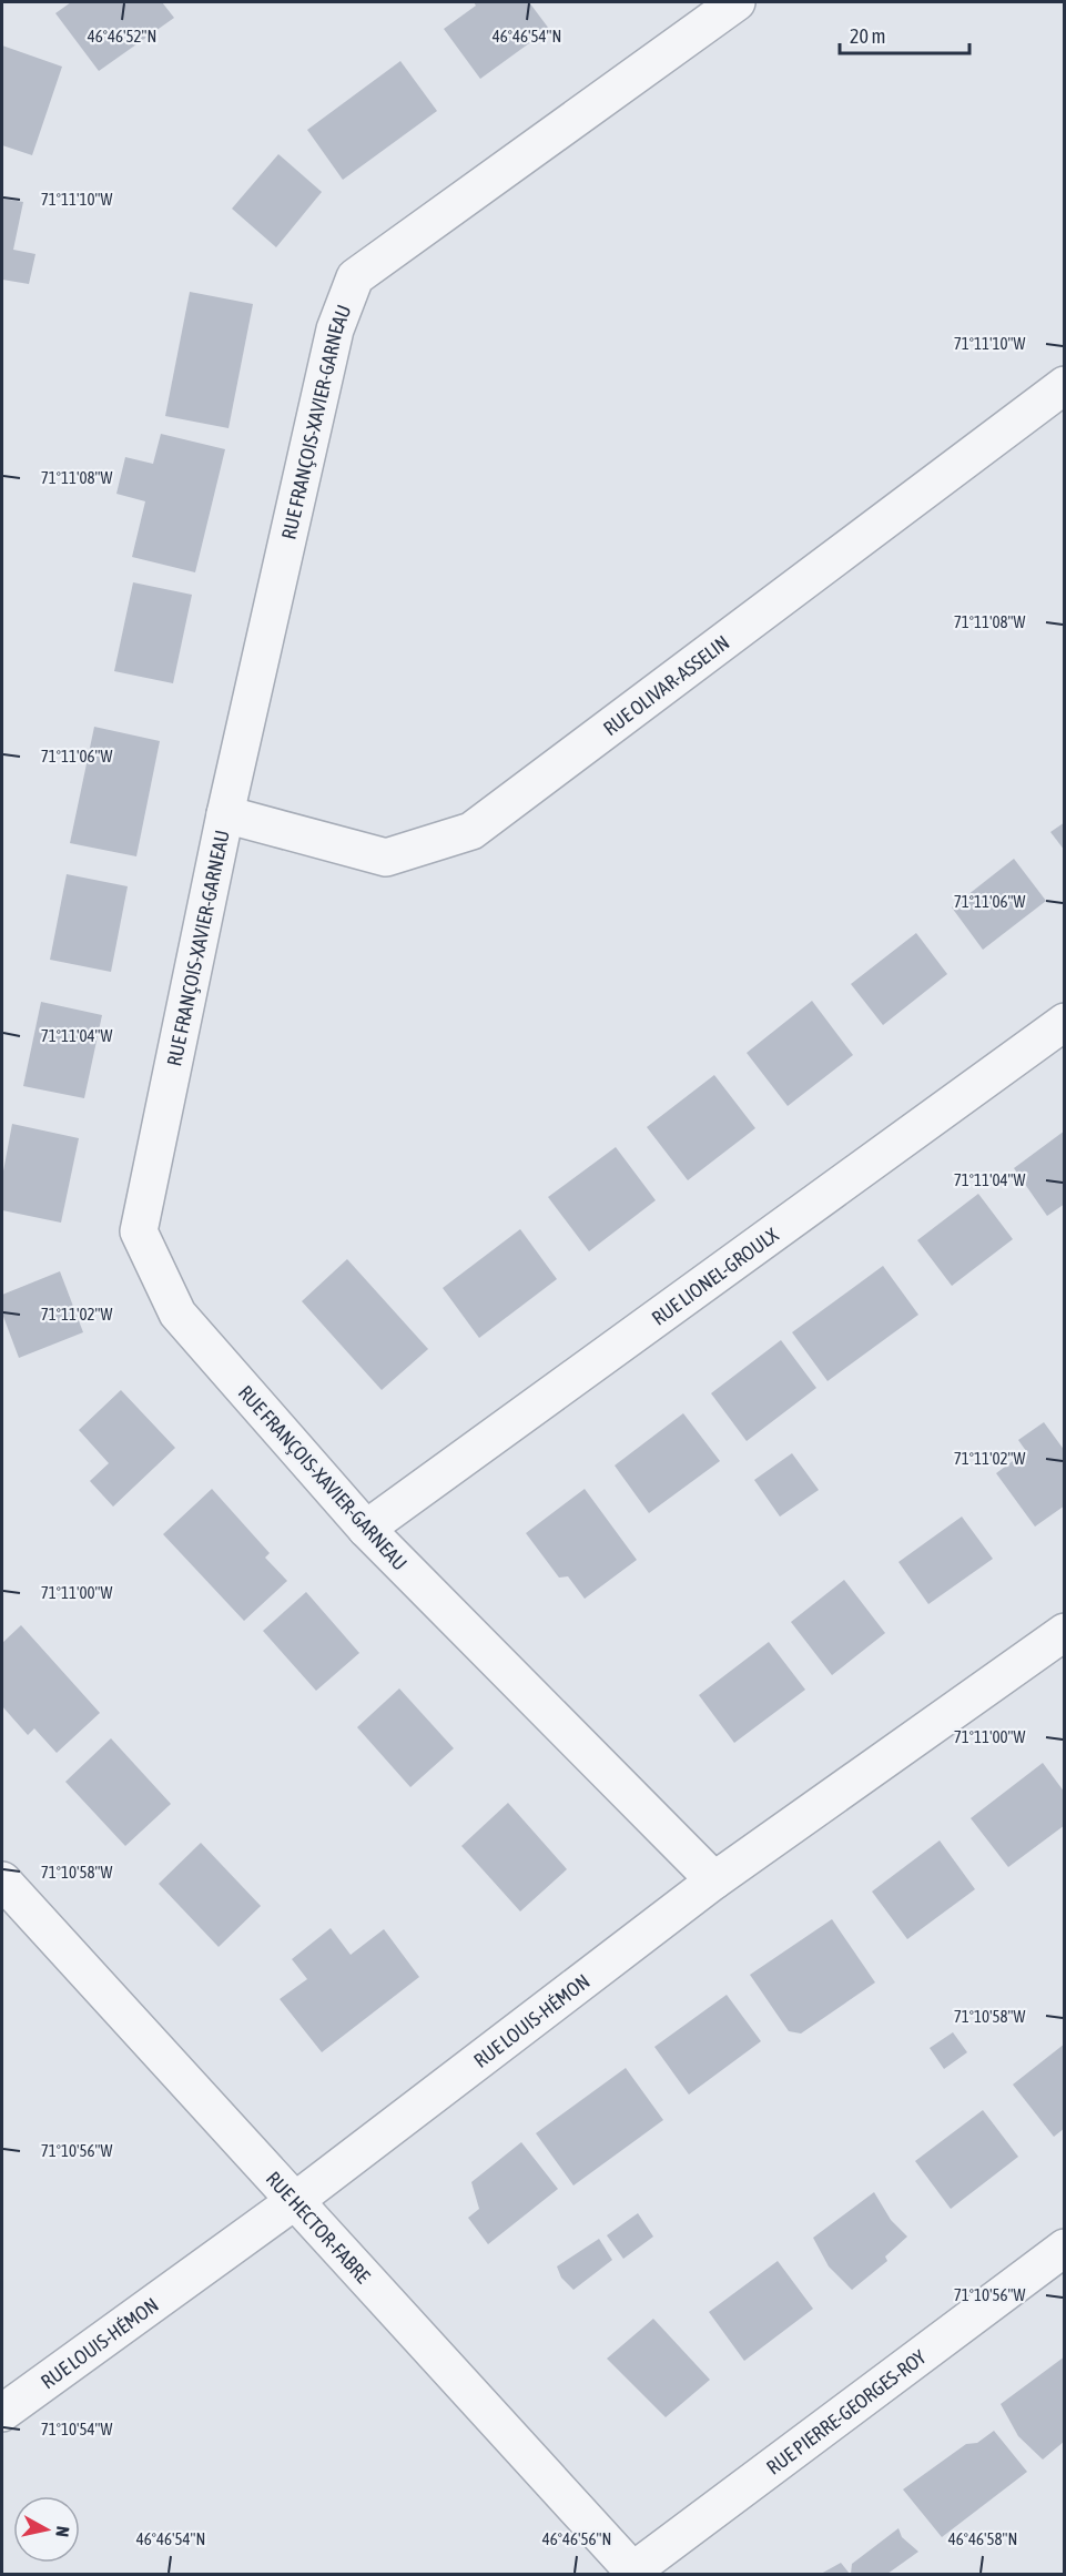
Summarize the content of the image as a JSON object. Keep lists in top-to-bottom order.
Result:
{
  "streets": {
    "street": [
      "RUE FRANÇOIS-XAVIER-GARNEAU",
      "RUE OLIVAR-ASSELIN",
      "RUE LIONEL-GROULX",
      "RUE LOUIS-HÉMON",
      "RUE HECTOR-FABRE",
      "RUE PIERRE-GEORGES-ROY"
    ]
  },
  "crossings": [
    ["RUE FRANÇOIS-XAVIER-GARNEAU", "RUE OLIVAR-ASSELIN"],
    ["RUE FRANÇOIS-XAVIER-GARNEAU", "RUE LIONEL-GROULX"],
    ["RUE FRANÇOIS-XAVIER-GARNEAU", "RUE LOUIS-HÉMON"],
    ["RUE LOUIS-HÉMON", "RUE HECTOR-FABRE"],
    ["RUE HECTOR-FABRE", "RUE PIERRE-GEORGES-ROY"]
  ],
  "scale_bar": "20 m",
  "north": "right",
  "coordinates": [
    "46°46'52\"N",
    "46°46'54\"N",
    "71°11'10\"W",
    "71°11'08\"W",
    "71°11'06\"W",
    "71°11'04\"W",
    "71°11'02\"W",
    "71°11'00\"W",
    "71°10'58\"W",
    "71°10'56\"W",
    "71°10'54\"W",
    "46°46'56\"N",
    "46°46'58\"N"
  ]
}
